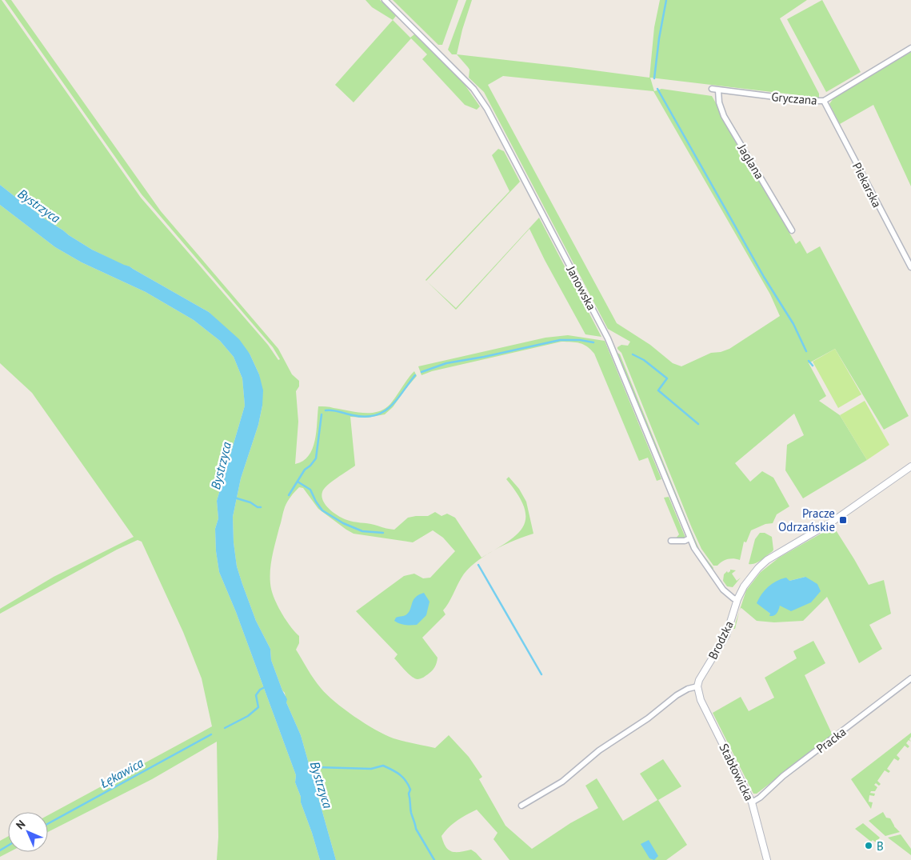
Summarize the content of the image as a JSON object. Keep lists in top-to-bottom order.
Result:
{
  "streets": {
    "street": [
      "Gryczana",
      "Jaglana",
      "Piekarska",
      "Janowska",
      "Brodzka",
      "Pracka",
      "Stabłowicka"
    ]
  },
  "crossings": [
    ["Gryczana", "Jaglana"],
    ["Gryczana", "Piekarska"],
    ["Janowska", "Brodzka"],
    ["Brodzka", "Stabłowicka"],
    ["Pracka", "Stabłowicka"]
  ],
  "water": ["Bystrzyca", "Łękawica"],
  "places": {
    "transit": ["Pracze Odrzańskie"],
    "other": ["B"]
  },
  "north": "top left"
}
